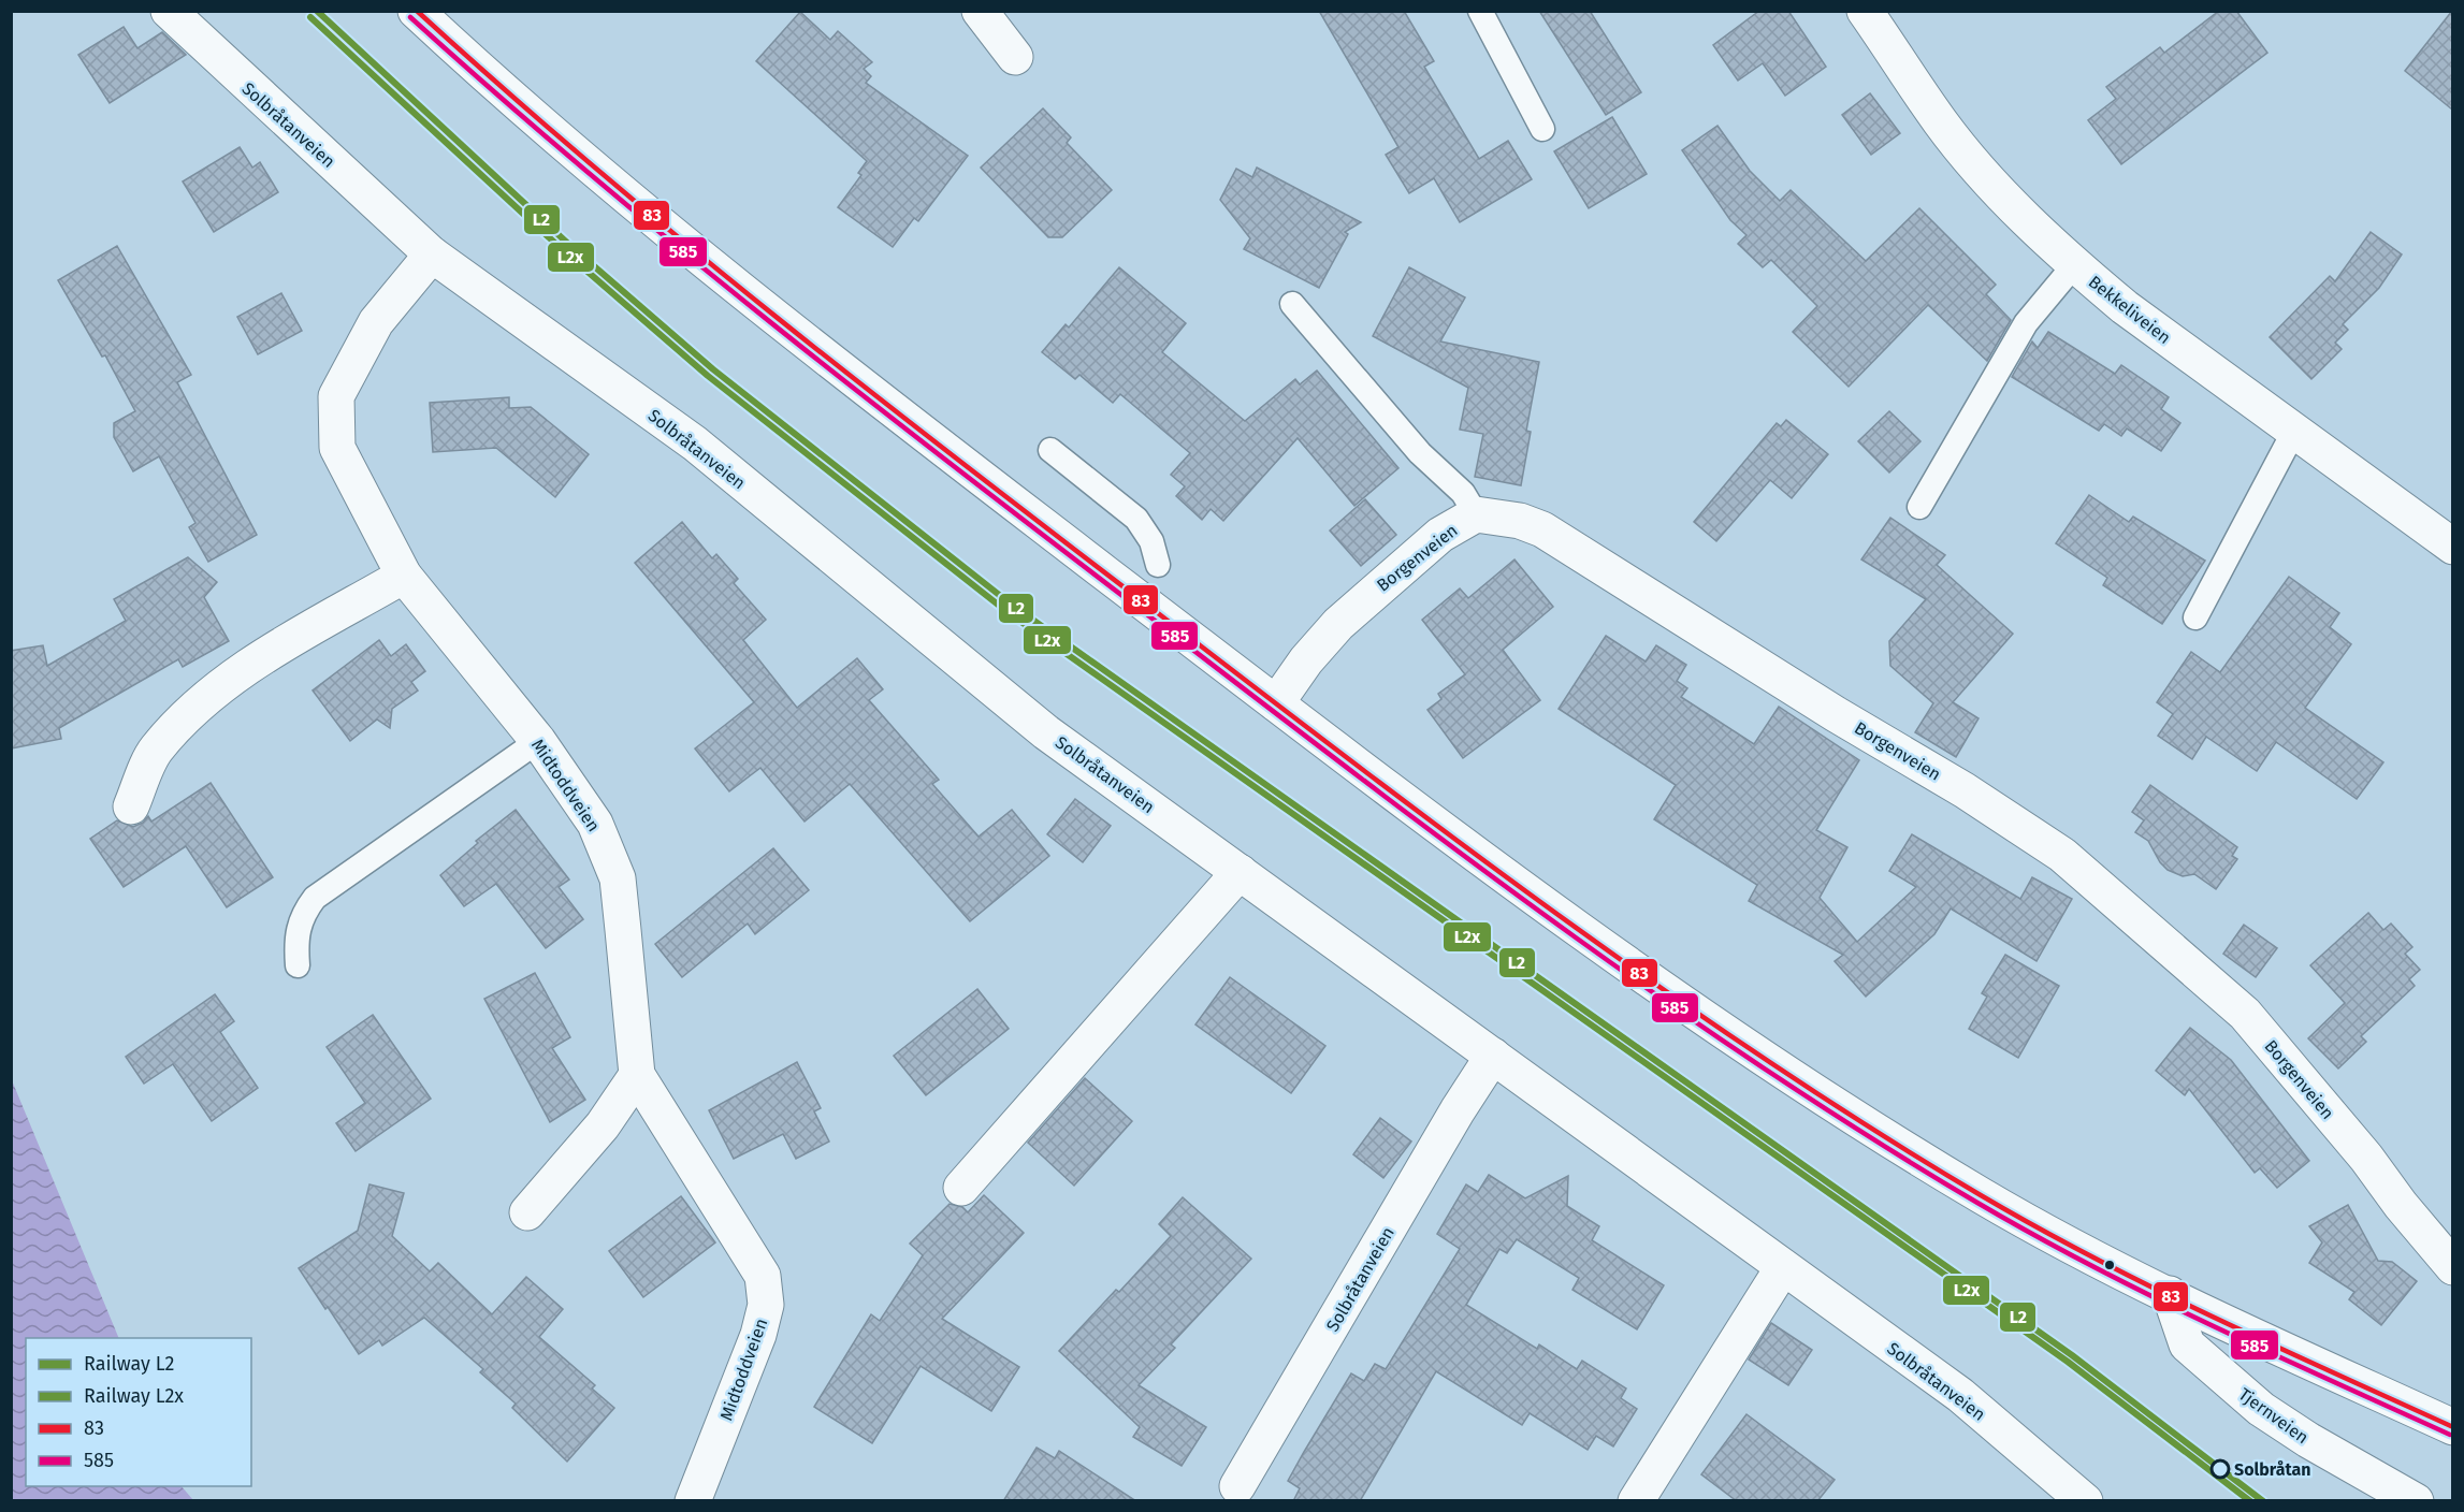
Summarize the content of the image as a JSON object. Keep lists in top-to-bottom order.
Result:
{
  "streets": {
    "street": [
      "Solbråtanveien",
      "Bekkeliveien",
      "Borgenveien",
      "Midtoddveien",
      "Tjernveien"
    ]
  },
  "crossings": [
    ["Solbråtanveien", "Midtoddveien"]
  ],
  "places": ["Solbråtan"],
  "lines": [
    "rail line L2",
    "transit line 83",
    "rail line L2x",
    "transit line 585"
  ],
  "legend": [
    "Railway L2",
    "Railway L2x",
    "83",
    "585"
  ]
}
